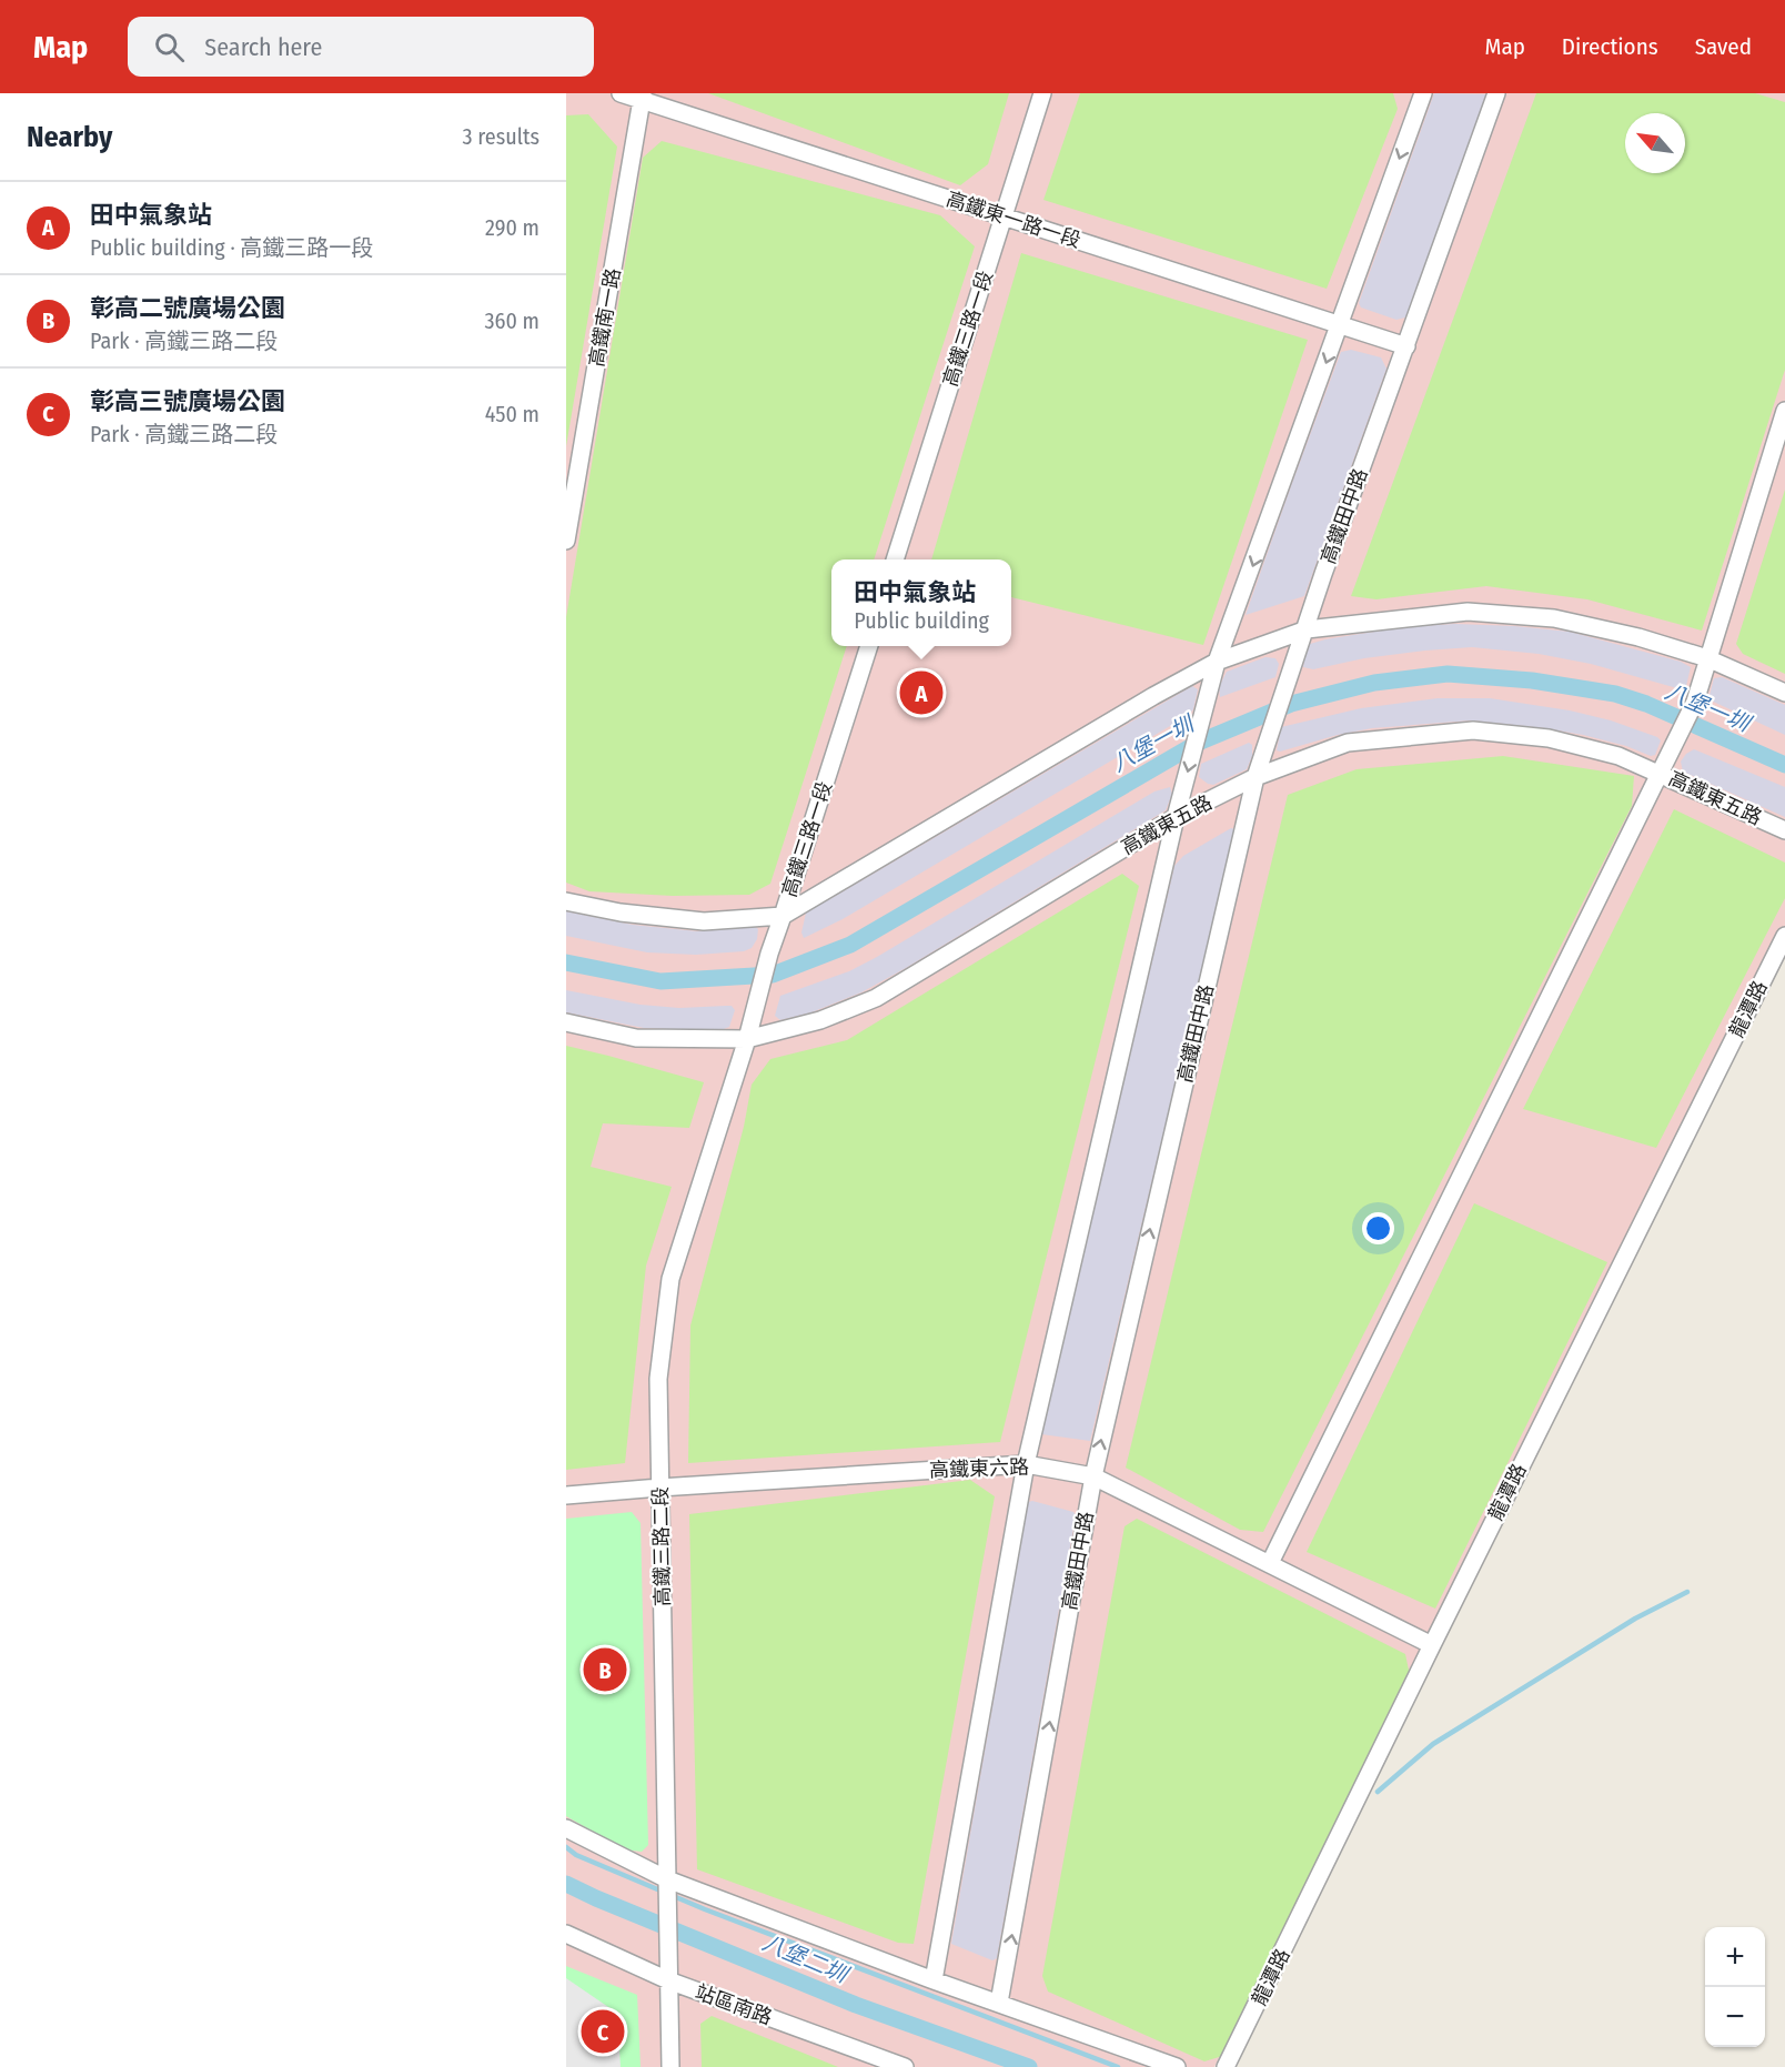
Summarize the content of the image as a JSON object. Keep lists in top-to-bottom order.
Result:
{
  "streets": {
    "street": [
      "高鐵東一路一段",
      "高鐵南一路",
      "高鐵三路一段",
      "高鐵田中路",
      "高鐵東五路",
      "龍潭路",
      "高鐵東六路",
      "高鐵三路二段",
      "站區南路"
    ]
  },
  "crossings": [
    ["高鐵東一路一段", "高鐵南一路"],
    ["高鐵東一路一段", "高鐵三路一段"],
    ["高鐵東一路一段", "高鐵田中路"],
    ["高鐵三路一段", "高鐵東五路"],
    ["高鐵三路一段", "高鐵三路二段"],
    ["高鐵田中路", "高鐵東五路"],
    ["高鐵田中路", "高鐵東六路"],
    ["高鐵東五路", "高鐵三路二段"],
    ["龍潭路", "高鐵東六路"],
    ["高鐵東六路", "高鐵三路二段"],
    ["高鐵三路二段", "站區南路"]
  ],
  "water": ["八堡一圳", "八堡二圳"],
  "north": "top left",
  "page": {
    "header": "Map",
    "search": "Search here",
    "nav": ["Map", "Directions", "Saved"],
    "heading": ["Nearby", "3 results"],
    "list": [
      {
        "mark": "A",
        "name": "田中氣象站",
        "note": "Public building · 高鐵三路一段",
        "value": "290 m"
      },
      {
        "mark": "B",
        "name": "彰高二號廣場公園",
        "note": "Park · 高鐵三路二段",
        "value": "360 m"
      },
      {
        "mark": "C",
        "name": "彰高三號廣場公園",
        "note": "Park · 高鐵三路二段",
        "value": "450 m"
      }
    ],
    "popup": ["田中氣象站", "Public building"],
    "pins": ["A", "B", "C"],
    "map_buttons": ["+", "−"]
  }
}
